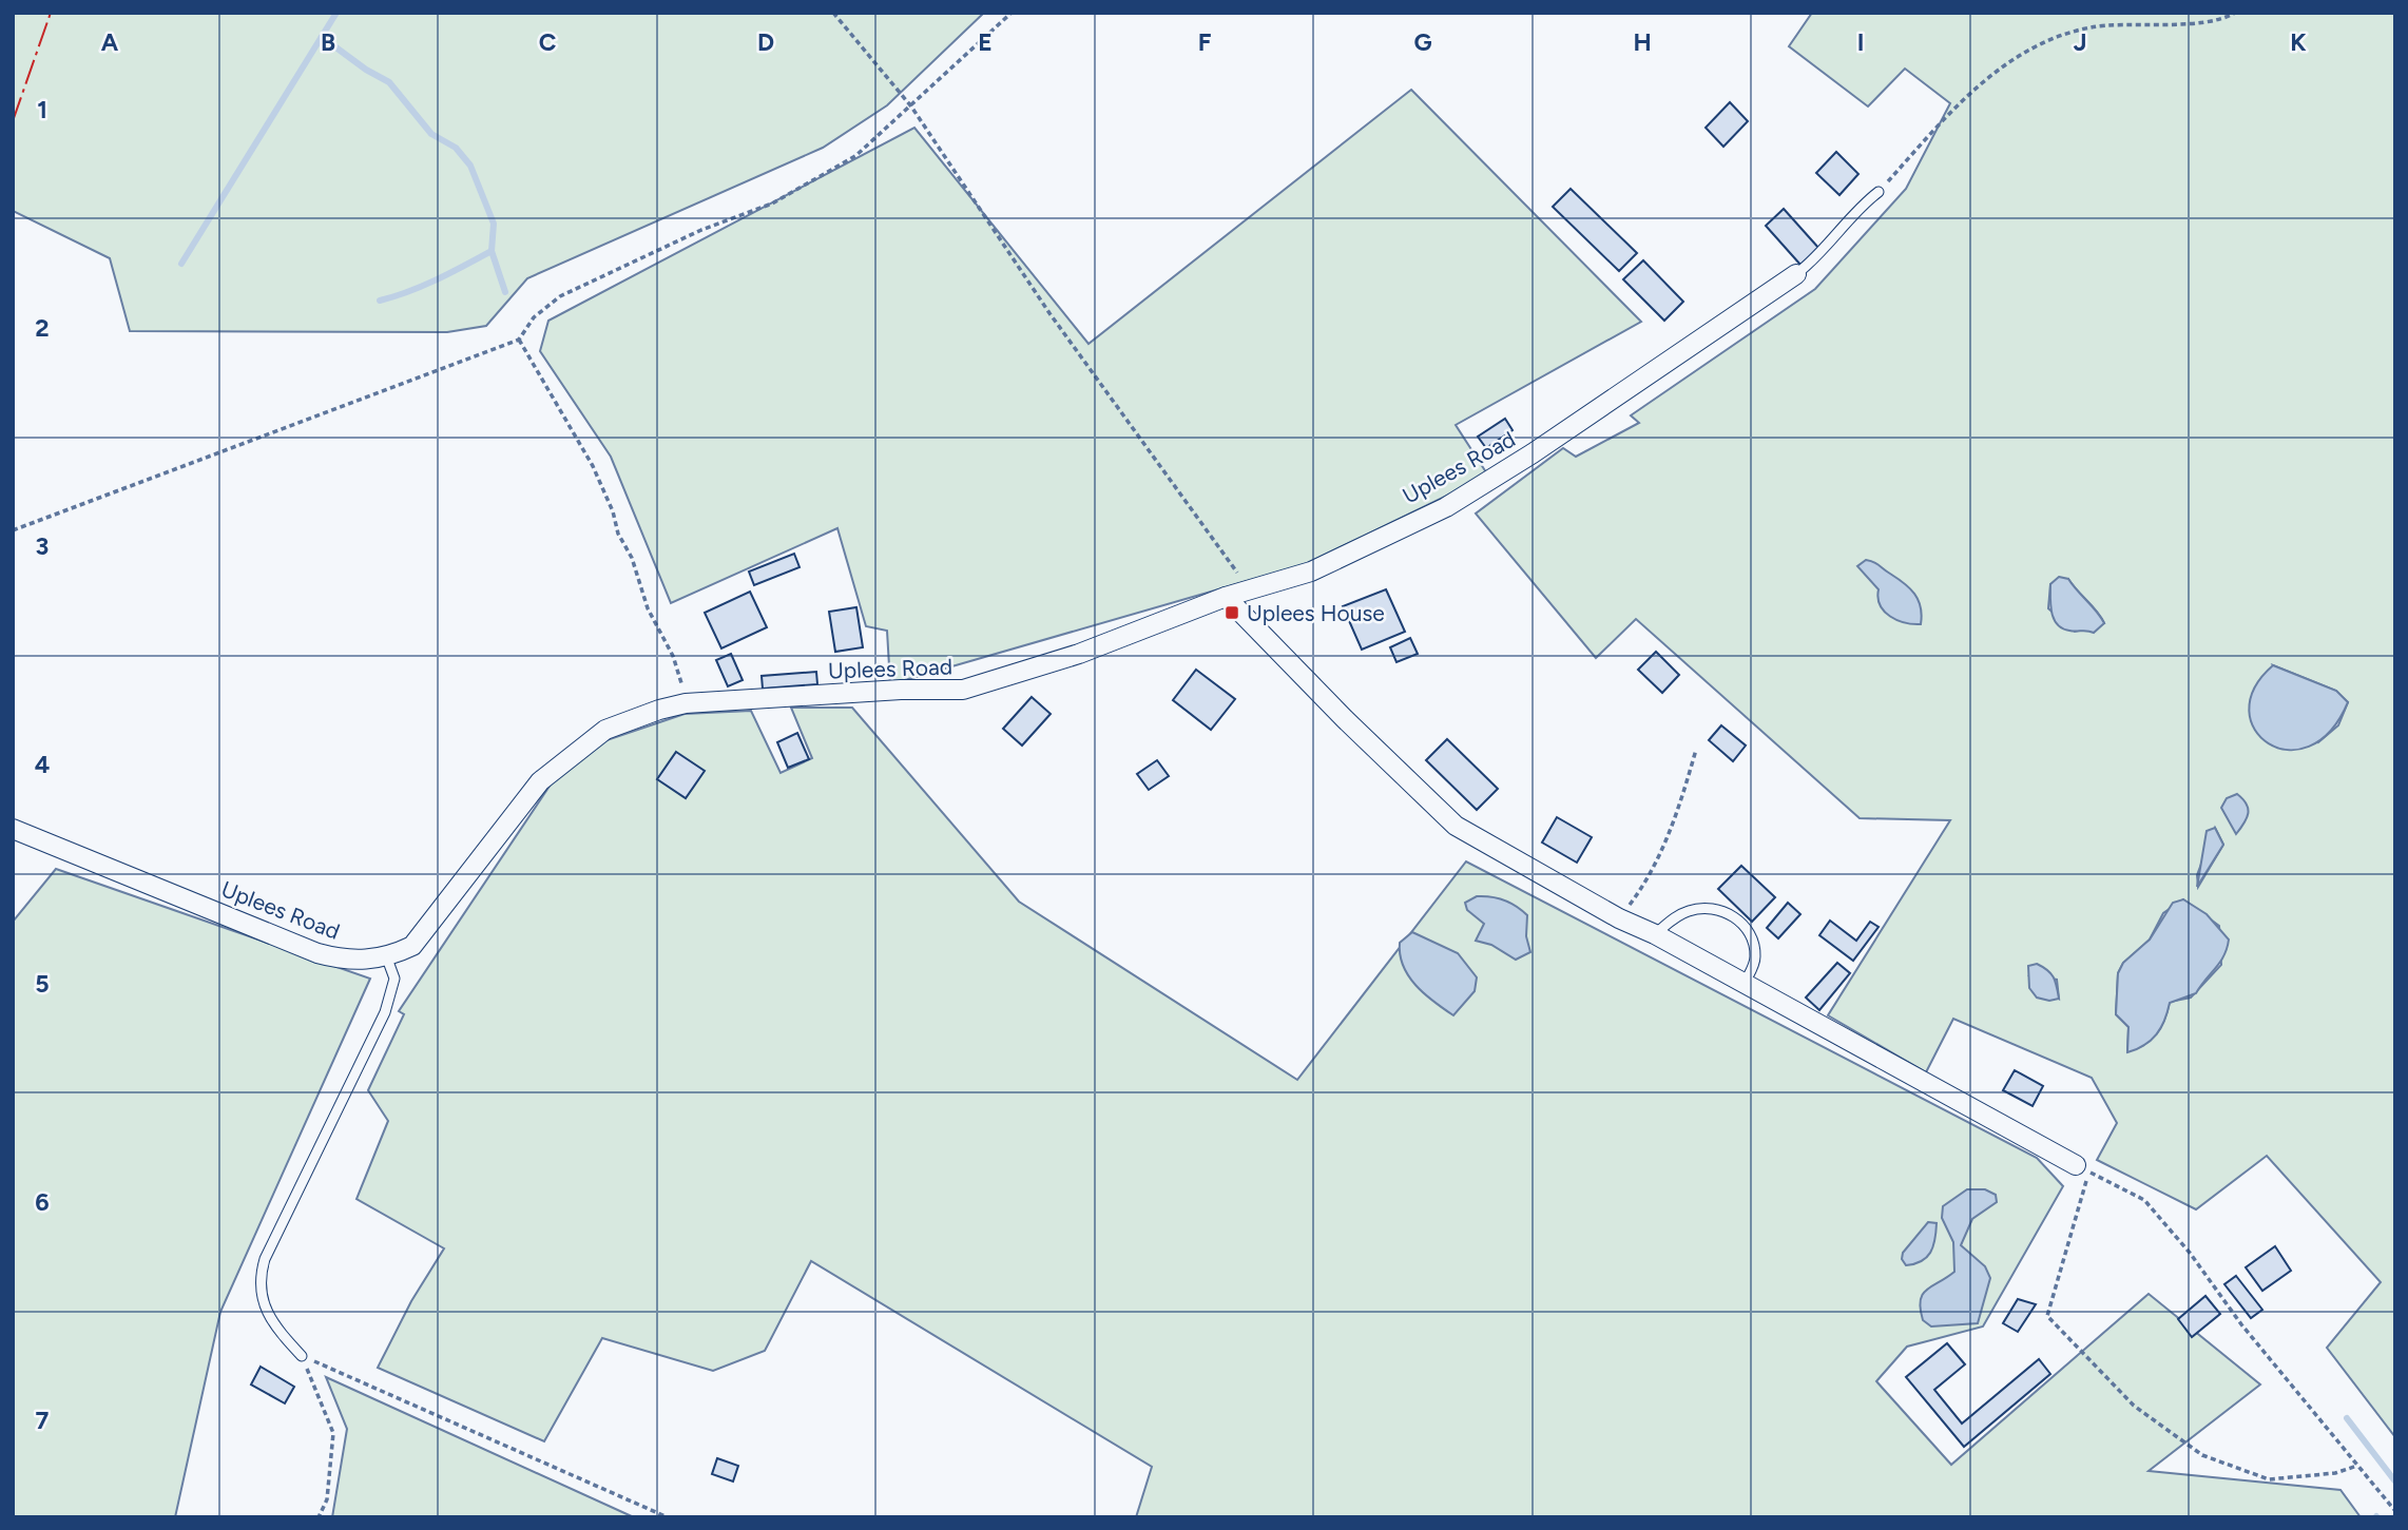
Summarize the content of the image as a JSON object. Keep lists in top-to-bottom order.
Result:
{
  "streets": {
    "street": ["Uplees Road"]
  },
  "places": {
    "transit": ["Uplees House"]
  },
  "grid": {
    "columns": [
      "A",
      "B",
      "C",
      "D",
      "E",
      "F",
      "G",
      "H",
      "I",
      "J",
      "K"
    ],
    "rows": [
      "1",
      "2",
      "3",
      "4",
      "5",
      "6",
      "7"
    ]
  }
}
